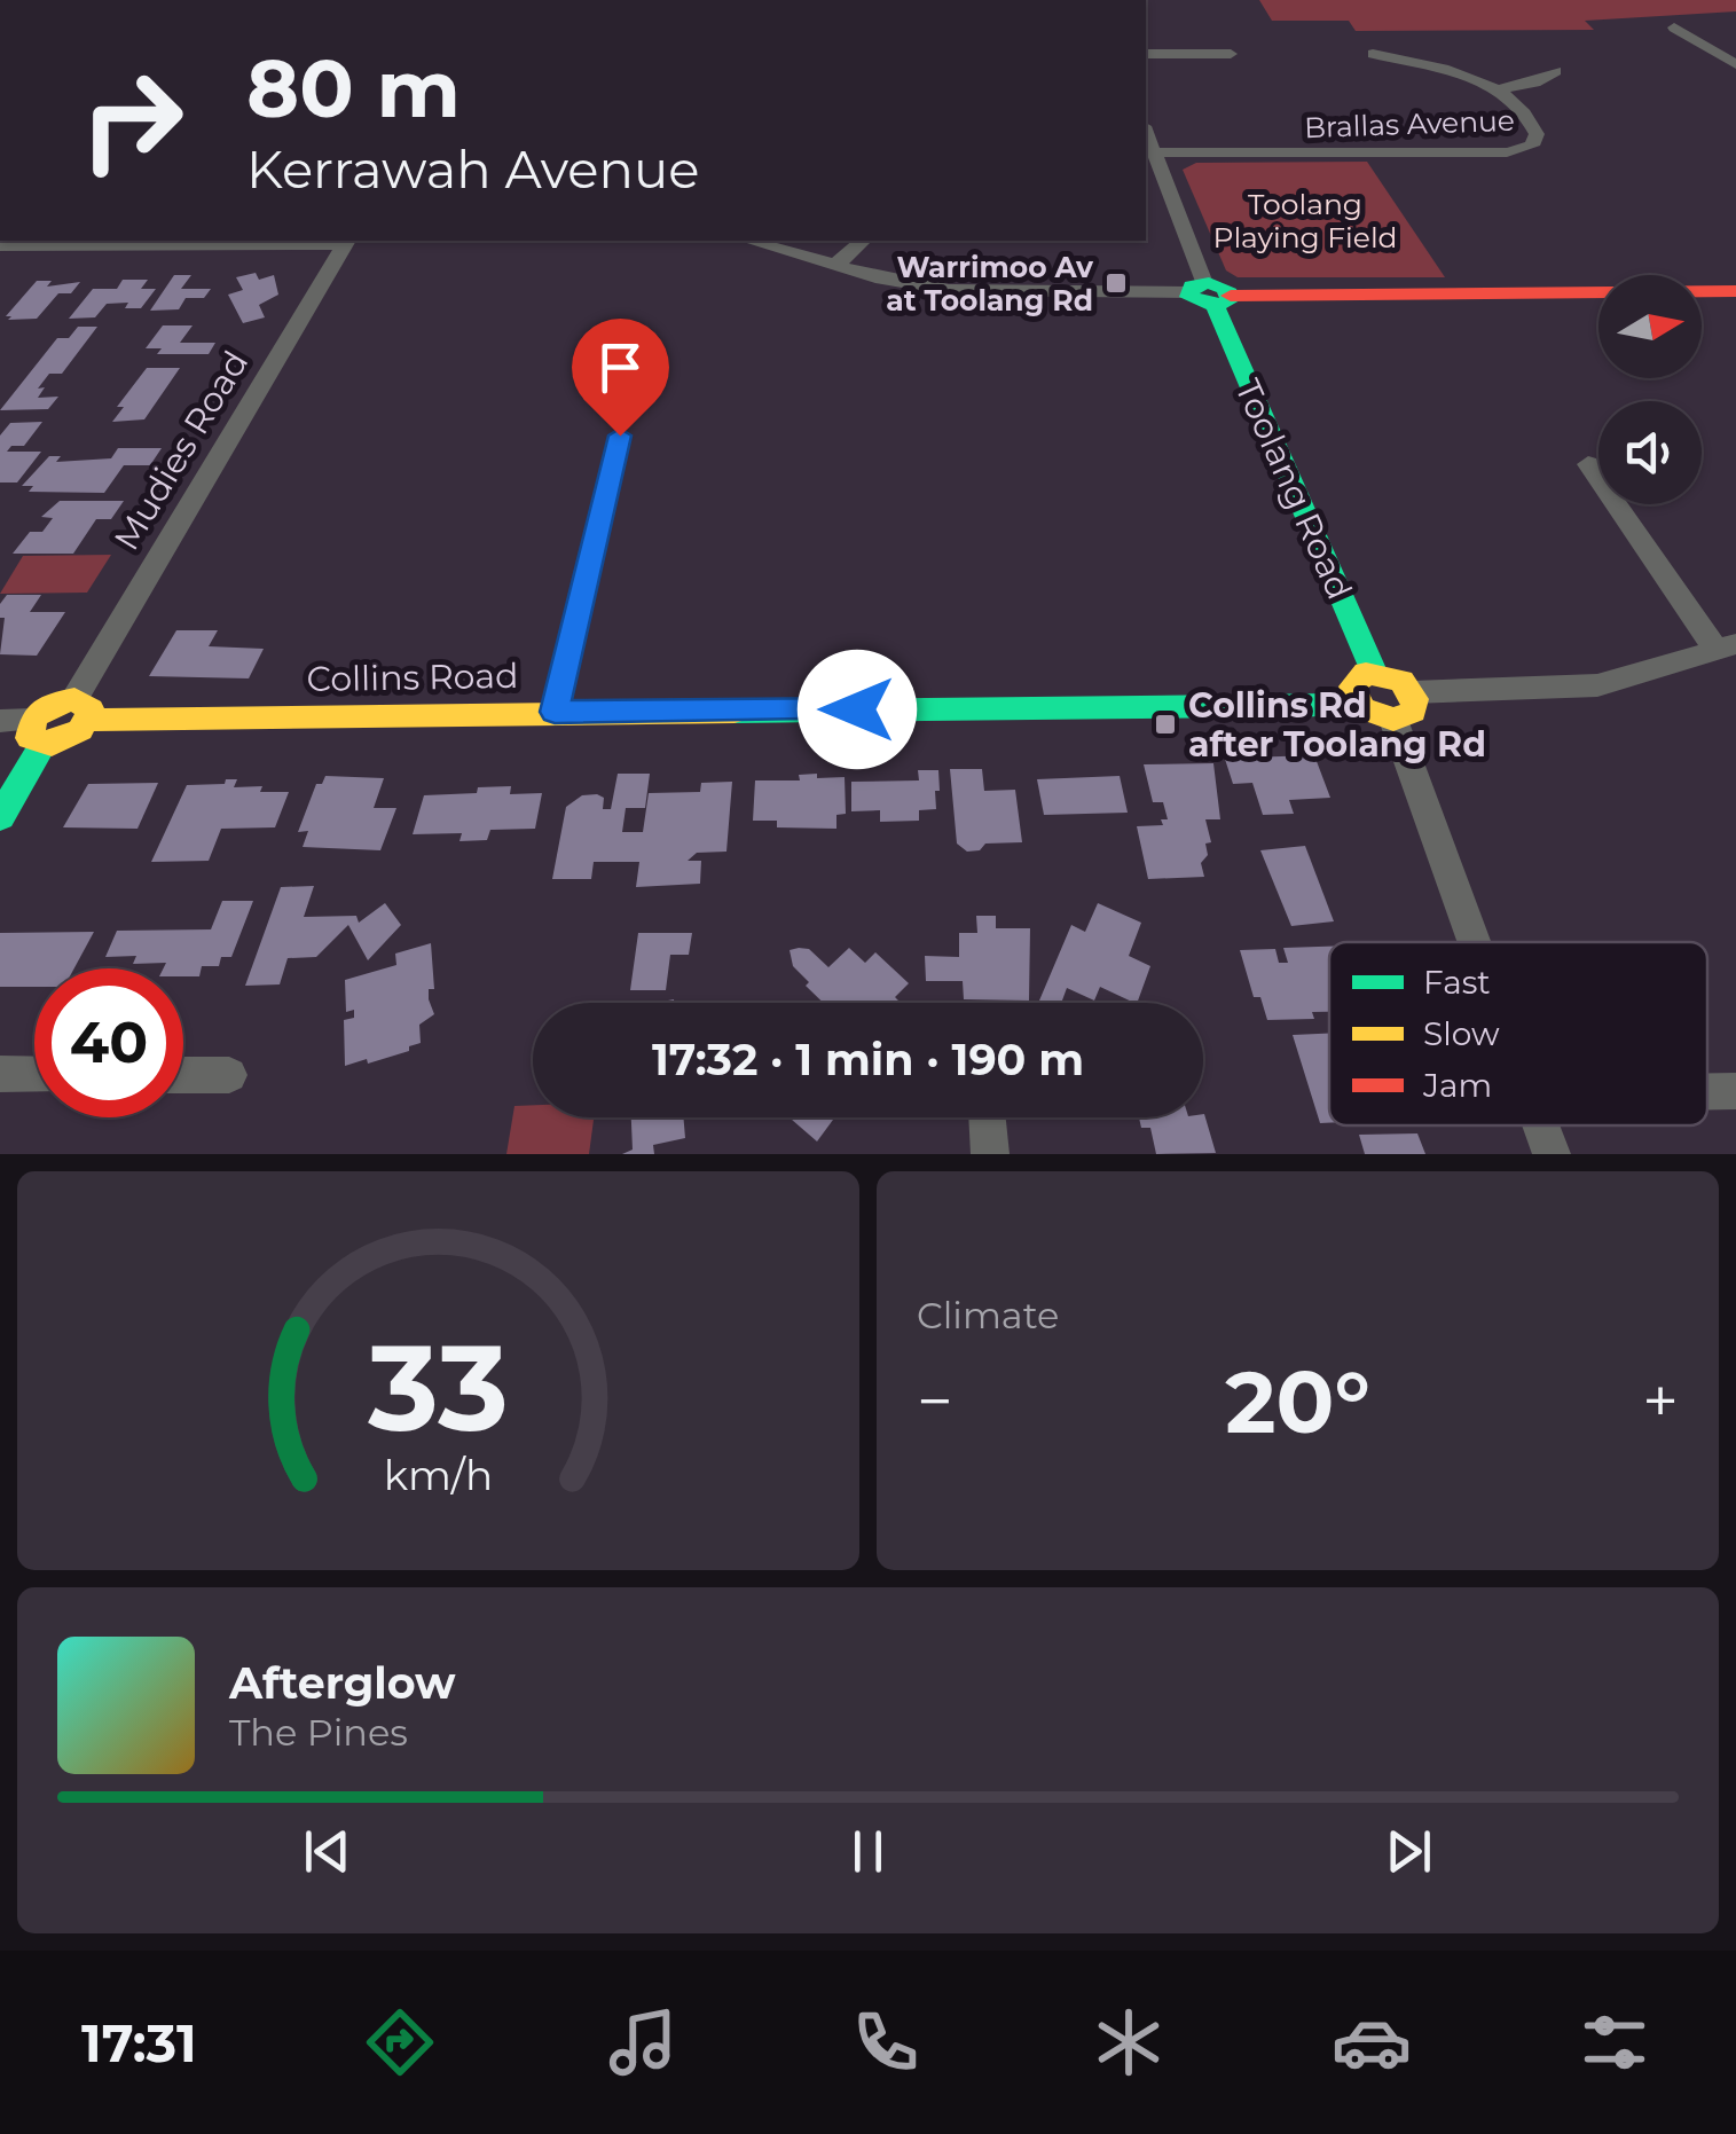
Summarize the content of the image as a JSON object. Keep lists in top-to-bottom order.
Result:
{
  "streets": {
    "street": [
      "Brallas Avenue",
      "Mudies Road",
      "Toolang Road",
      "Collins Road"
    ]
  },
  "crossings": [
    ["Brallas Avenue", "Toolang Road"],
    ["Mudies Road", "Collins Road"],
    ["Toolang Road", "Collins Road"]
  ],
  "parks": ["Toolang Playing Field"],
  "places": {
    "transit": ["Warrimoo Av at Toolang Rd", "Collins Rd after Toolang Rd"]
  },
  "legend": ["Fast", "Slow", "Jam"],
  "north": "right",
  "page": {
    "turn": ["80 m", "Kerrawah Avenue"],
    "limit": "40",
    "trip": "17:32 · 1 min · 190 m",
    "tile": "Climate",
    "heat": ["−", "20°", "+"],
    "song": ["Afterglow", "The Pines"],
    "tabs": "17:31",
    "gauge": ["33", "km/h"]
  }
}
